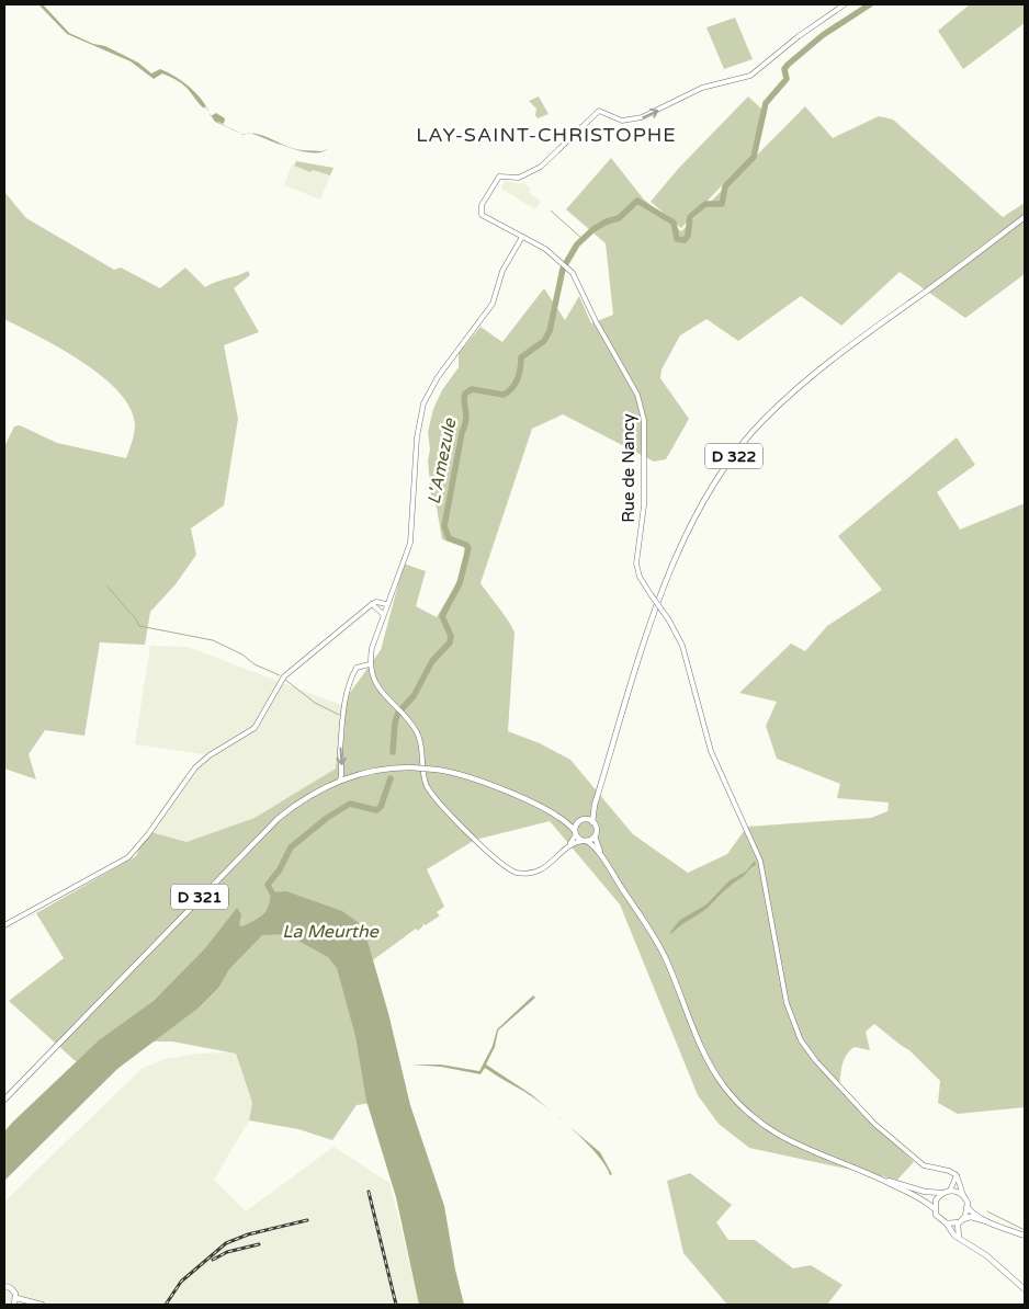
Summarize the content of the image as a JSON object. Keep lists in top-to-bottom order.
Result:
{
  "streets": {
    "main road": ["D 322", "D 321"],
    "street": ["Rue de Nancy"]
  },
  "crossings": [
    ["D 322", "D 321"]
  ],
  "districts": ["LAY-SAINT-CHRISTOPHE"],
  "water": ["L'Amezule", "La Meurthe"]
}
